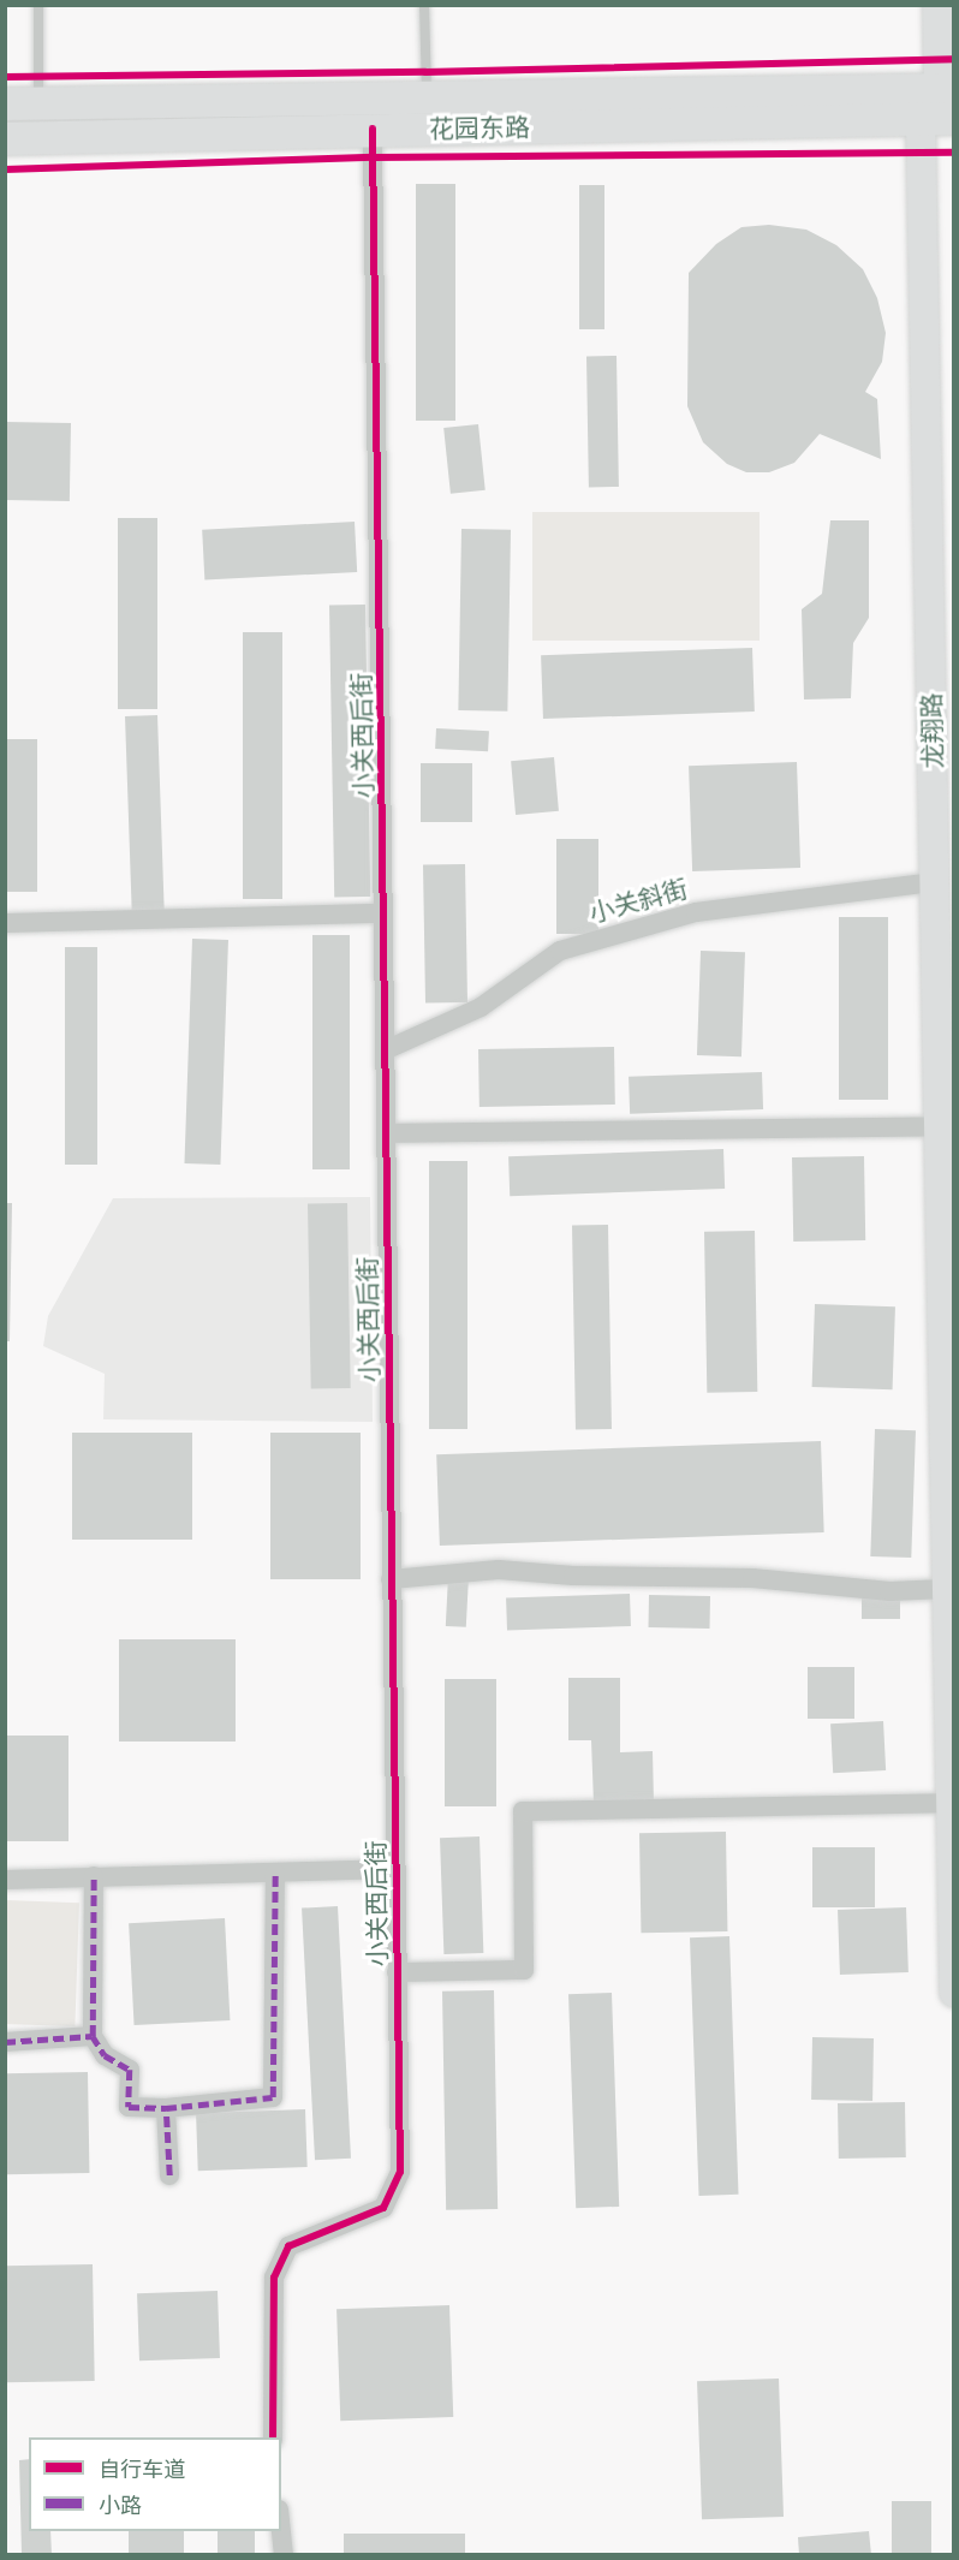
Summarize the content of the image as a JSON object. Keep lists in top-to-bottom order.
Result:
{
  "streets": {
    "main road": ["花园东路"],
    "street": ["龙翔路", "小关西后街", "小关斜街"]
  },
  "crossings": [
    ["花园东路", "龙翔路"],
    ["花园东路", "小关西后街"],
    ["龙翔路", "小关斜街"],
    ["小关西后街", "小关斜街"]
  ],
  "legend": ["自行车道", "小路"]
}
